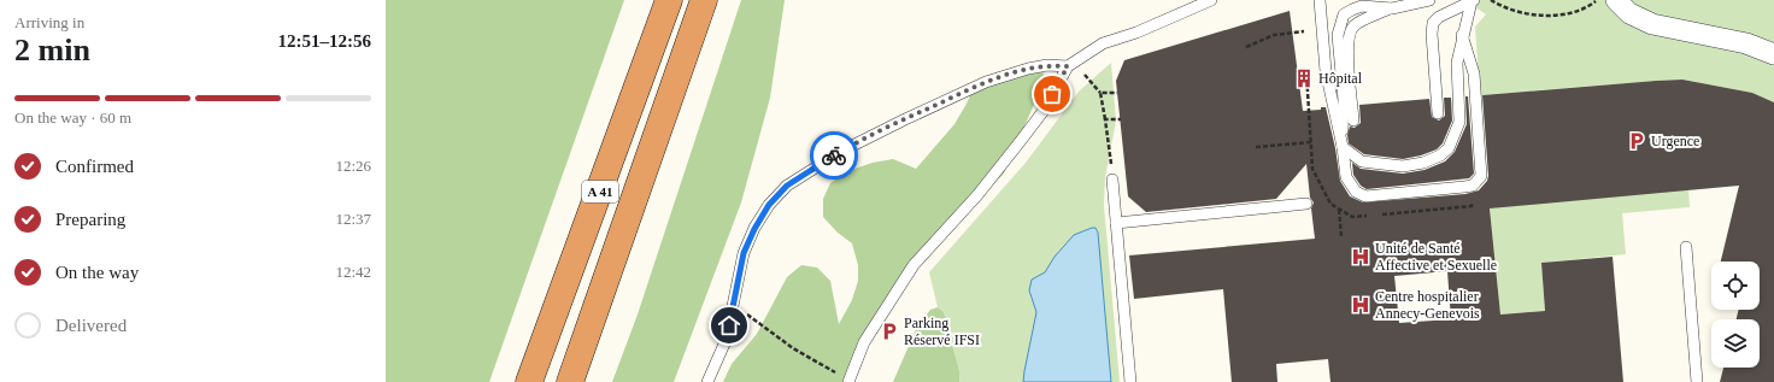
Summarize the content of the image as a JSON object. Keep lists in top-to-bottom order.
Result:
{
  "streets": {
    "highway": ["A 41"]
  },
  "places": {
    "building": ["Hôpital"],
    "parking": ["Urgence", "Parking Réservé IFSI"],
    "hospital": ["Unité de Santé Affective et Sexuelle", "Centre hospitalier Annecy-Genevois"]
  },
  "page": {
    "heading": ["2 min", "Arriving in", "12:51–12:56"],
    "bar": "On the way · 60 m",
    "list": [
      ["Confirmed", "12:26"],
      ["Preparing", "12:37"],
      ["On the way", "12:42"],
      "Delivered"
    ]
  }
}
